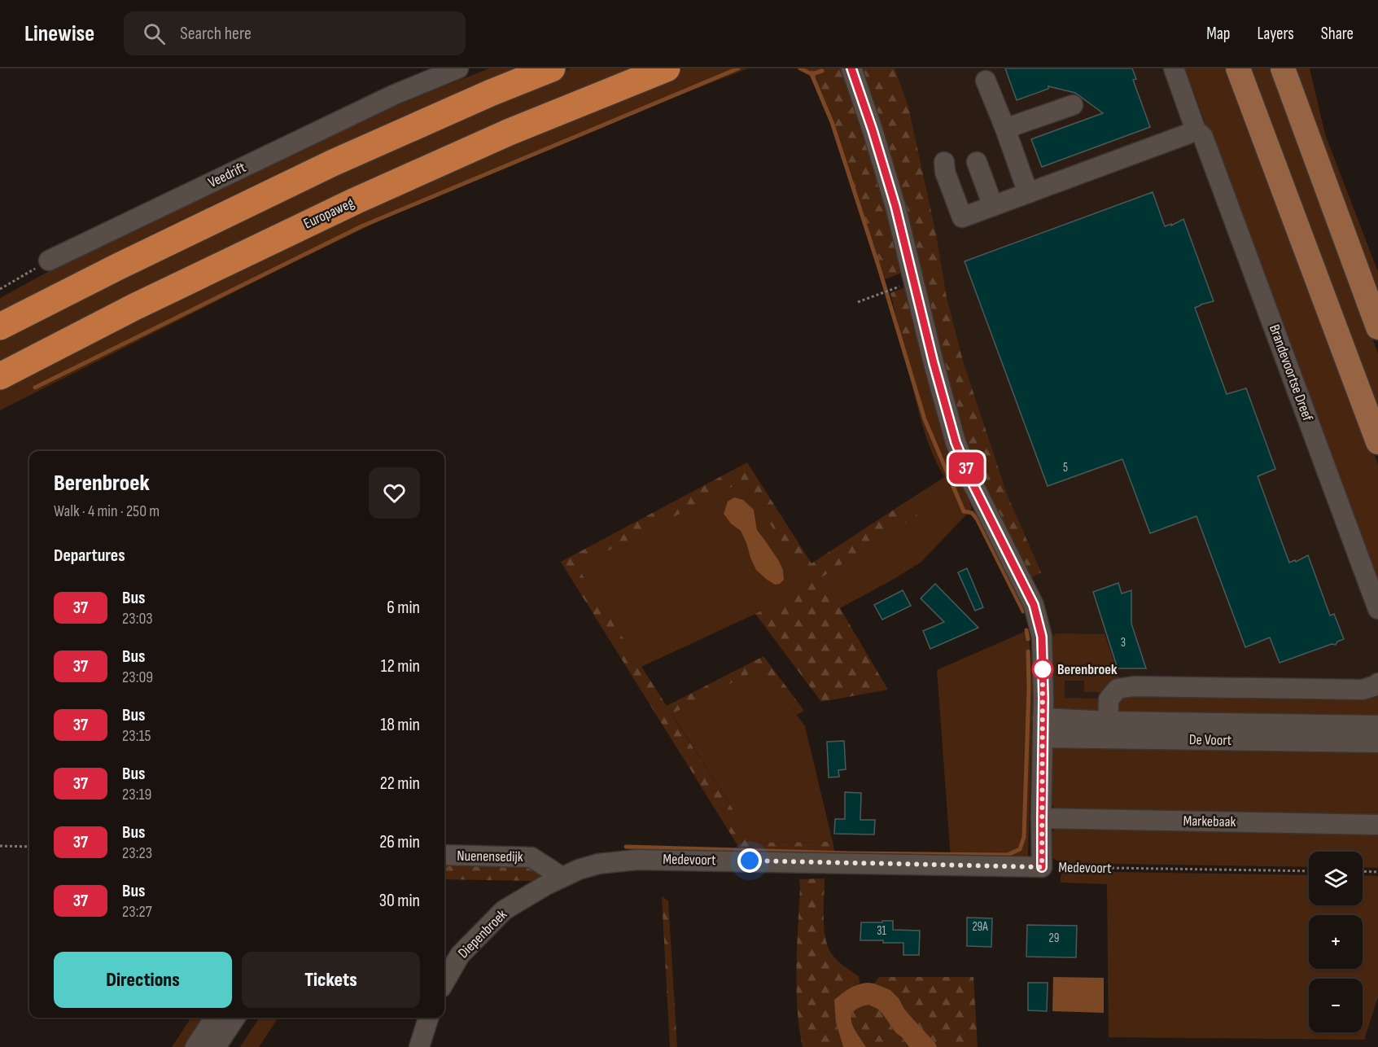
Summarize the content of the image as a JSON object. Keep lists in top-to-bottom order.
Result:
{
  "streets": {
    "highway": ["Europaweg"],
    "street": [
      "Veedrift",
      "Brandevoortse Dreef",
      "De Voort",
      "Markebaak",
      "Nuenensedijk",
      "Medevoort",
      "Diepenbroek"
    ]
  },
  "crossings": [
    ["Nuenensedijk", "Medevoort"],
    ["Nuenensedijk", "Diepenbroek"],
    ["Medevoort", "Diepenbroek"]
  ],
  "places": ["Berenbroek"],
  "lines": ["bus line 37"],
  "house_numbers": [
    "5",
    "3",
    "29A",
    "31",
    "29"
  ],
  "page": {
    "header": "Linewise",
    "search": "Search here",
    "nav": ["Map", "Layers", "Share"],
    "on_map": "37",
    "heading": [
      ["Berenbroek", "Walk · 4 min · 250 m"],
      "Departures"
    ],
    "list": [
      {
        "mark": "37",
        "name": "Bus",
        "note": "23:03",
        "value": "6 min"
      },
      {
        "mark": "37",
        "name": "Bus",
        "note": "23:09",
        "value": "12 min"
      },
      {
        "mark": "37",
        "name": "Bus",
        "note": "23:15",
        "value": "18 min"
      },
      {
        "mark": "37",
        "name": "Bus",
        "note": "23:19",
        "value": "22 min"
      },
      {
        "mark": "37",
        "name": "Bus",
        "note": "23:23",
        "value": "26 min"
      },
      {
        "mark": "37",
        "name": "Bus",
        "note": "23:27",
        "value": "30 min"
      }
    ],
    "map_buttons": ["+", "−"],
    "buttons": ["Directions", "Tickets"]
  }
}
